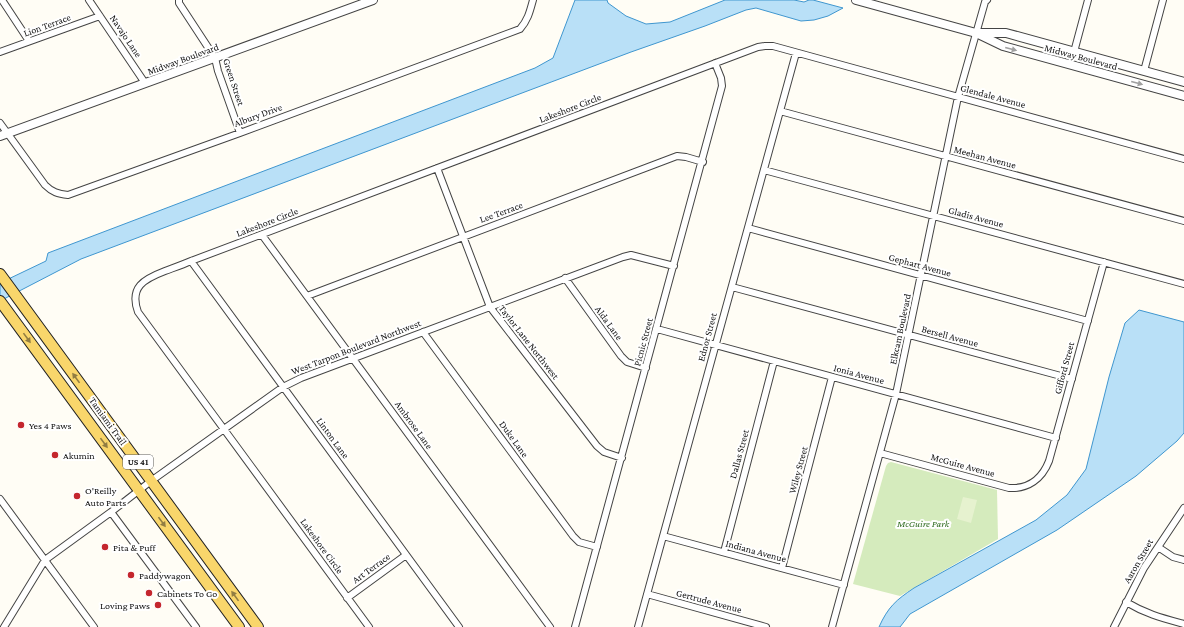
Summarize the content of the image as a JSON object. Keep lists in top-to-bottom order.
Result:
{
  "streets": {
    "main road": ["Tamiami Trail", "US 41"],
    "street": [
      "Lion Terrace",
      "Navajo Lane",
      "Midway Boulevard",
      "Green Street",
      "Glendale Avenue",
      "Lakeshore Circle",
      "Albury Drive",
      "Meehan Avenue",
      "Lee Terrace",
      "Gladis Avenue",
      "Gephart Avenue",
      "Alda Lane",
      "Elkcam Boulevard",
      "Bersell Avenue",
      "Ednor Street",
      "Taylor Lane Northwest",
      "Picnic Street",
      "West Tarpon Boulevard Northwest",
      "Gifford Street",
      "Ionia Avenue",
      "Ambrose Lane",
      "Linton Lane",
      "Duke Lane",
      "Dallas Street",
      "McGuire Avenue",
      "Wiley Street",
      "Indiana Avenue",
      "Aaron Street",
      "Art Terrace",
      "Gertrude Avenue"
    ]
  },
  "crossings": [
    ["Lion Terrace", "Navajo Lane"],
    ["Navajo Lane", "Midway Boulevard"],
    ["Midway Boulevard", "Green Street"],
    ["Midway Boulevard", "Albury Drive"],
    ["Midway Boulevard", "Elkcam Boulevard"],
    ["Green Street", "Albury Drive"],
    ["Glendale Avenue", "Lakeshore Circle"],
    ["Glendale Avenue", "Elkcam Boulevard"],
    ["Glendale Avenue", "Ednor Street"],
    ["Lakeshore Circle", "Ednor Street"],
    ["Lakeshore Circle", "Taylor Lane Northwest"],
    ["Lakeshore Circle", "Picnic Street"],
    ["Lakeshore Circle", "West Tarpon Boulevard Northwest"],
    ["Lakeshore Circle", "Ambrose Lane"],
    ["Lakeshore Circle", "Linton Lane"],
    ["Lakeshore Circle", "Art Terrace"],
    ["Meehan Avenue", "Elkcam Boulevard"],
    ["Meehan Avenue", "Ednor Street"],
    ["Lee Terrace", "Taylor Lane Northwest"],
    ["Lee Terrace", "Picnic Street"],
    ["Lee Terrace", "Ambrose Lane"],
    ["Gladis Avenue", "Elkcam Boulevard"],
    ["Gladis Avenue", "Ednor Street"],
    ["Gladis Avenue", "Gifford Street"],
    ["Gephart Avenue", "Elkcam Boulevard"],
    ["Gephart Avenue", "Ednor Street"],
    ["Gephart Avenue", "Gifford Street"],
    ["Alda Lane", "Picnic Street"],
    ["Alda Lane", "West Tarpon Boulevard Northwest"],
    ["Elkcam Boulevard", "Bersell Avenue"],
    ["Elkcam Boulevard", "Ionia Avenue"],
    ["Elkcam Boulevard", "McGuire Avenue"],
    ["Elkcam Boulevard", "Indiana Avenue"],
    ["Bersell Avenue", "Ednor Street"],
    ["Bersell Avenue", "Gifford Street"],
    ["Ednor Street", "Ionia Avenue"],
    ["Ednor Street", "Indiana Avenue"],
    ["Ednor Street", "Gertrude Avenue"],
    ["Taylor Lane Northwest", "Picnic Street"],
    ["Taylor Lane Northwest", "West Tarpon Boulevard Northwest"],
    ["Picnic Street", "West Tarpon Boulevard Northwest"],
    ["Picnic Street", "Ionia Avenue"],
    ["Picnic Street", "Duke Lane"],
    ["West Tarpon Boulevard Northwest", "Tamiami Trail"],
    ["West Tarpon Boulevard Northwest", "Ambrose Lane"],
    ["West Tarpon Boulevard Northwest", "Linton Lane"],
    ["West Tarpon Boulevard Northwest", "Duke Lane"],
    ["Gifford Street", "Ionia Avenue"],
    ["Gifford Street", "McGuire Avenue"],
    ["Ionia Avenue", "Dallas Street"],
    ["Ionia Avenue", "Wiley Street"],
    ["Linton Lane", "Art Terrace"],
    ["Dallas Street", "Indiana Avenue"],
    ["Wiley Street", "Indiana Avenue"]
  ],
  "parks": ["McGuire Park"],
  "places": [
    "Yes 4 Paws",
    "Akumin",
    "O'Reilly Auto Parts",
    "Pita & Puff",
    "Paddywagon",
    "Cabinets To Go",
    "Loving Paws"
  ]
}
